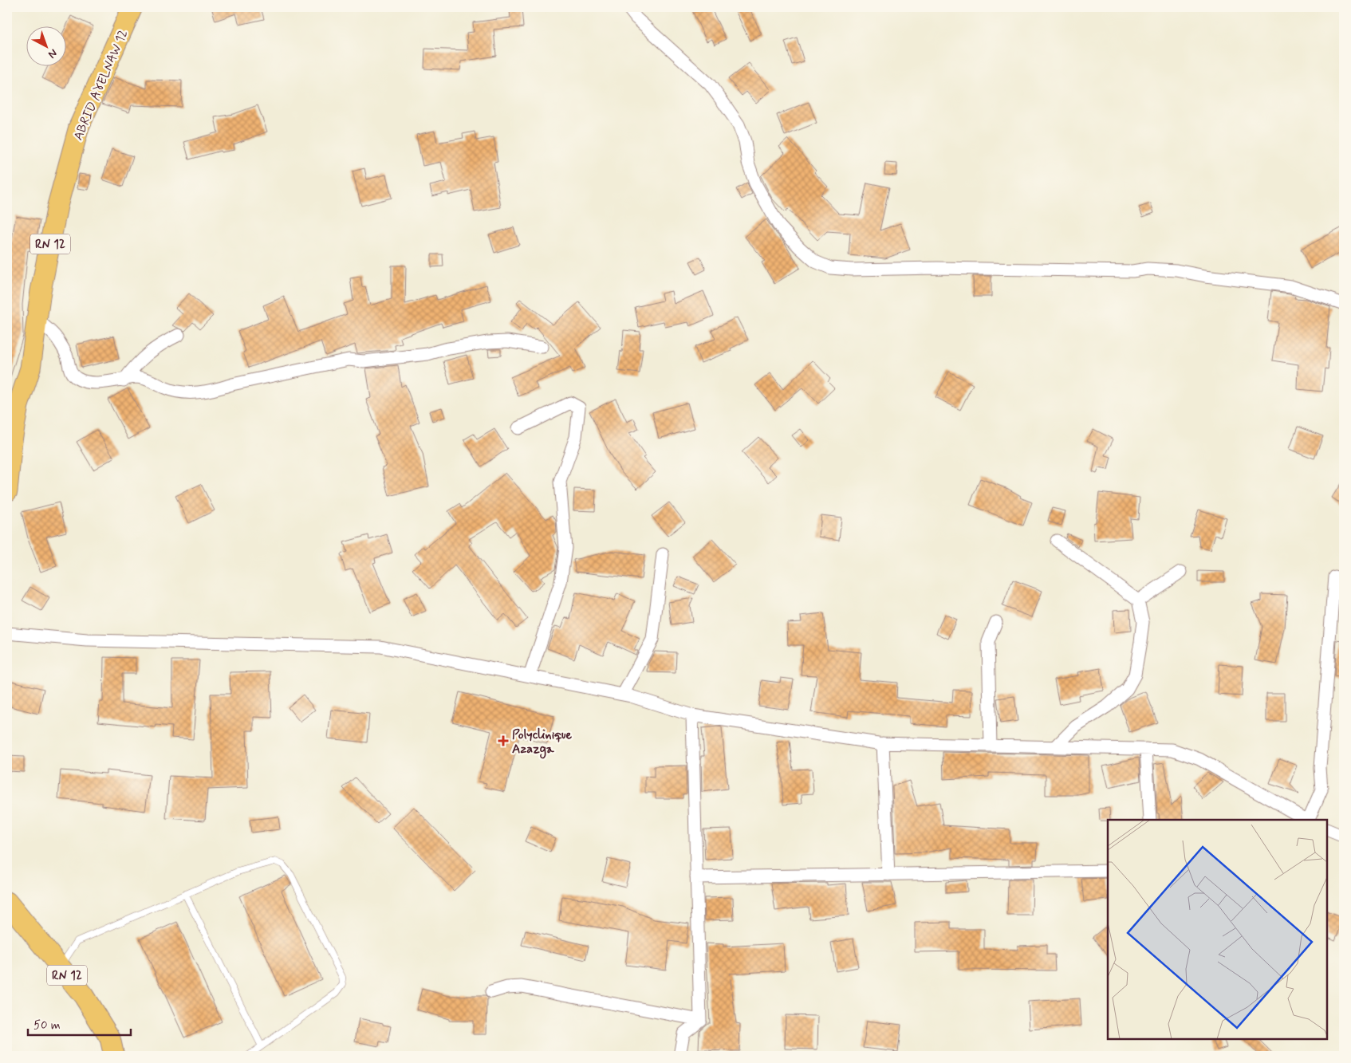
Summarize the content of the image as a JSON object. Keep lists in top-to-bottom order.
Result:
{
  "streets": {
    "main road": ["ABRID AƔELNAW 12", "RN 12"]
  },
  "places": {
    "health": ["Polyclinique Azazga"]
  },
  "scale_bar": "50 m",
  "north": "bottom right"
}
